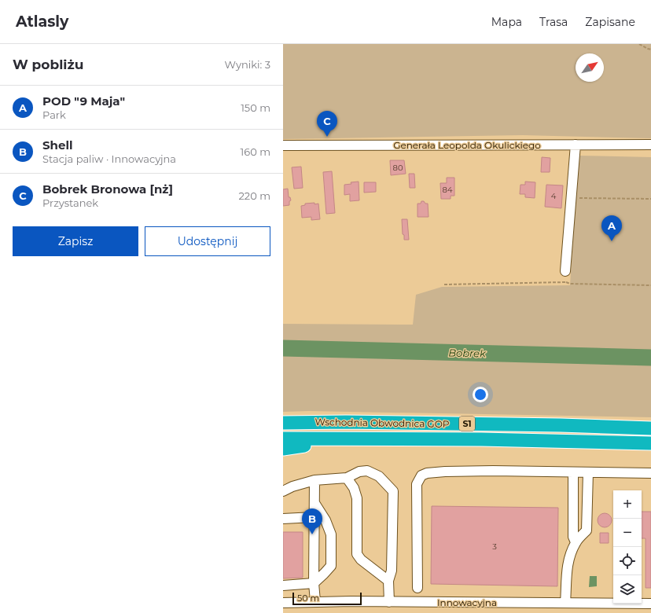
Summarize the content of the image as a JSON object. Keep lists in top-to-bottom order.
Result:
{
  "streets": {
    "highway": ["Wschodnia Obwodnica GOP", "S1"],
    "street": ["Generała Leopolda Okulickiego", "Innowacyjna"]
  },
  "water": ["Bobrek"],
  "house_numbers": [
    "80",
    "84",
    "4",
    "3"
  ],
  "scale_bar": "50 m",
  "north": "top right",
  "page": {
    "header": "Atlasly",
    "nav": ["Mapa", "Trasa", "Zapisane"],
    "heading": ["W pobliżu", "Wyniki: 3"],
    "list": [
      {
        "mark": "A",
        "name": "POD \"9 Maja\"",
        "note": "Park",
        "value": "150 m"
      },
      {
        "mark": "B",
        "name": "Shell",
        "note": "Stacja paliw · Innowacyjna",
        "value": "160 m"
      },
      {
        "mark": "C",
        "name": "Bobrek Bronowa [nż]",
        "note": "Przystanek",
        "value": "220 m"
      }
    ],
    "pins": ["C", "A", "B"],
    "buttons": ["Zapisz", "Udostępnij"],
    "map_buttons": ["+", "−"],
    "scale": "50 m"
  }
}
